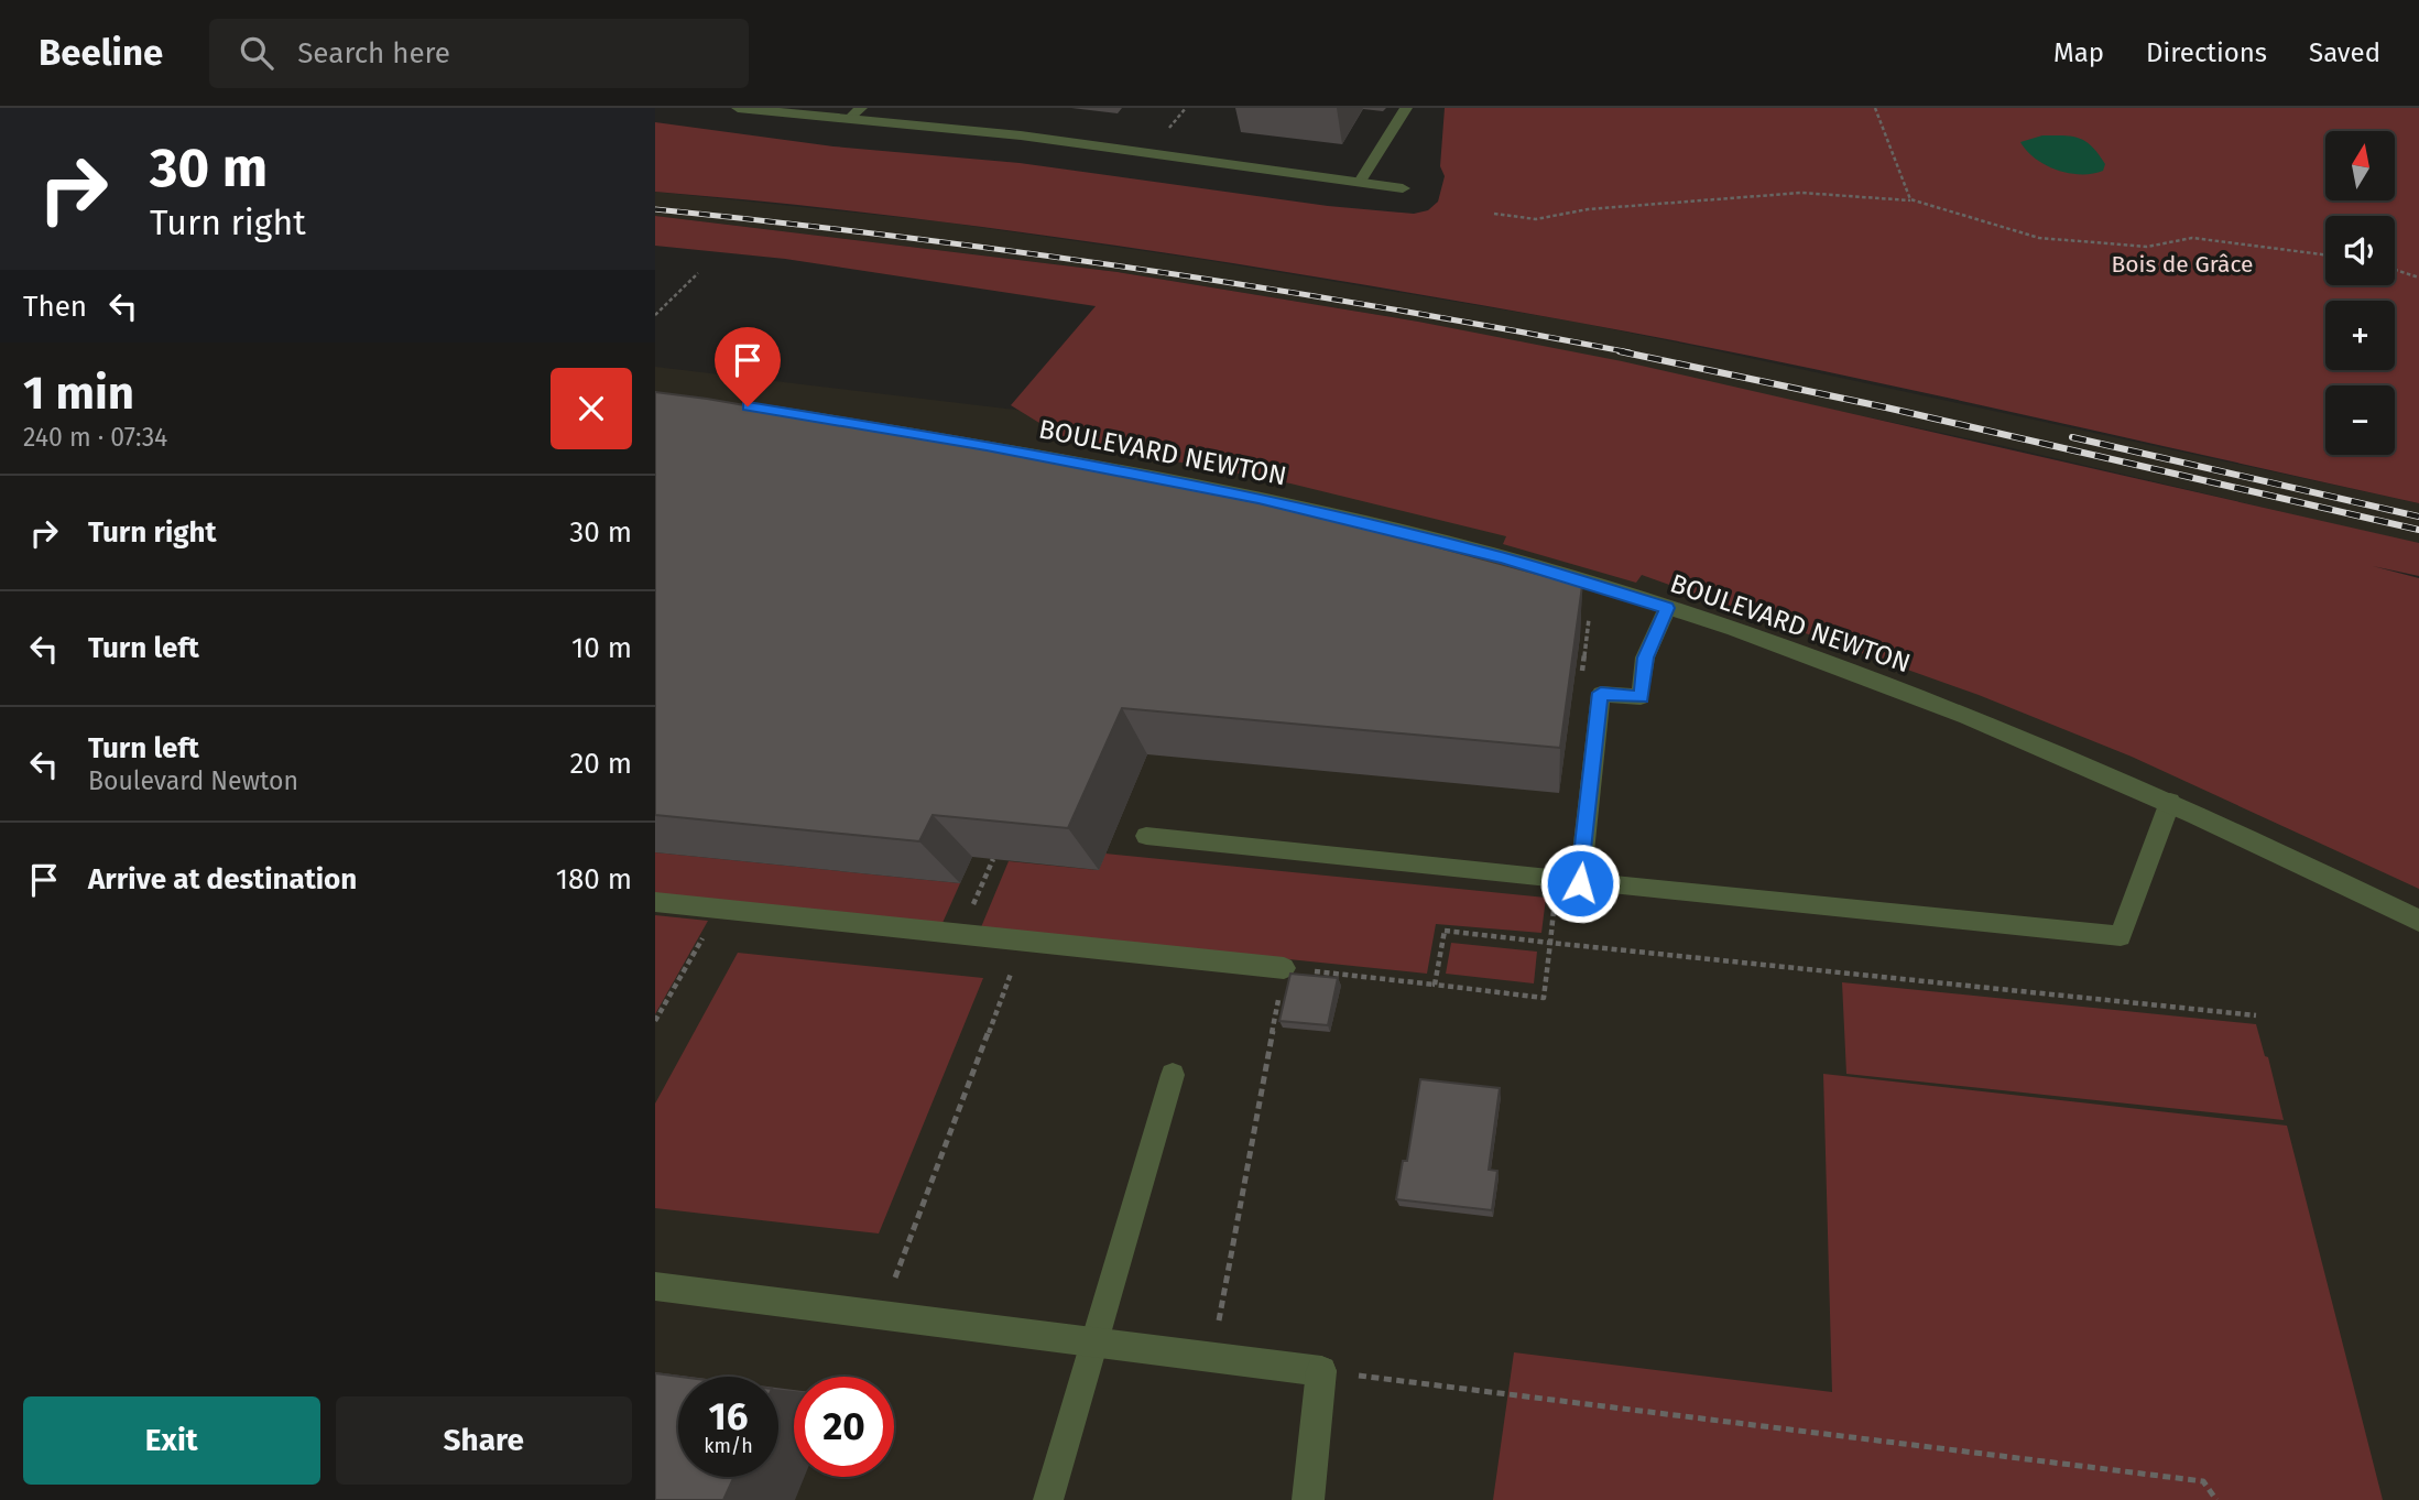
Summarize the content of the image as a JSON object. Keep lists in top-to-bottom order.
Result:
{
  "streets": {
    "street": ["BOULEVARD NEWTON"]
  },
  "parks": ["Bois de Grâce"],
  "north": "top",
  "page": {
    "header": "Beeline",
    "search": "Search here",
    "nav": ["Map", "Directions", "Saved"],
    "turn": ["30 m", "Turn right"],
    "map_buttons": ["+", "−"],
    "then": "Then",
    "heading": ["1 min", "240 m · 07:34"],
    "list": [
      {
        "name": "Turn right",
        "value": "30 m"
      },
      {
        "name": "Turn left",
        "value": "10 m"
      },
      {
        "name": "Turn left",
        "note": "Boulevard Newton",
        "value": "20 m"
      },
      {
        "name": "Arrive at destination",
        "value": "180 m"
      }
    ],
    "speed": "16 km/h",
    "limit": "20",
    "buttons": ["Exit", "Share"]
  }
}
